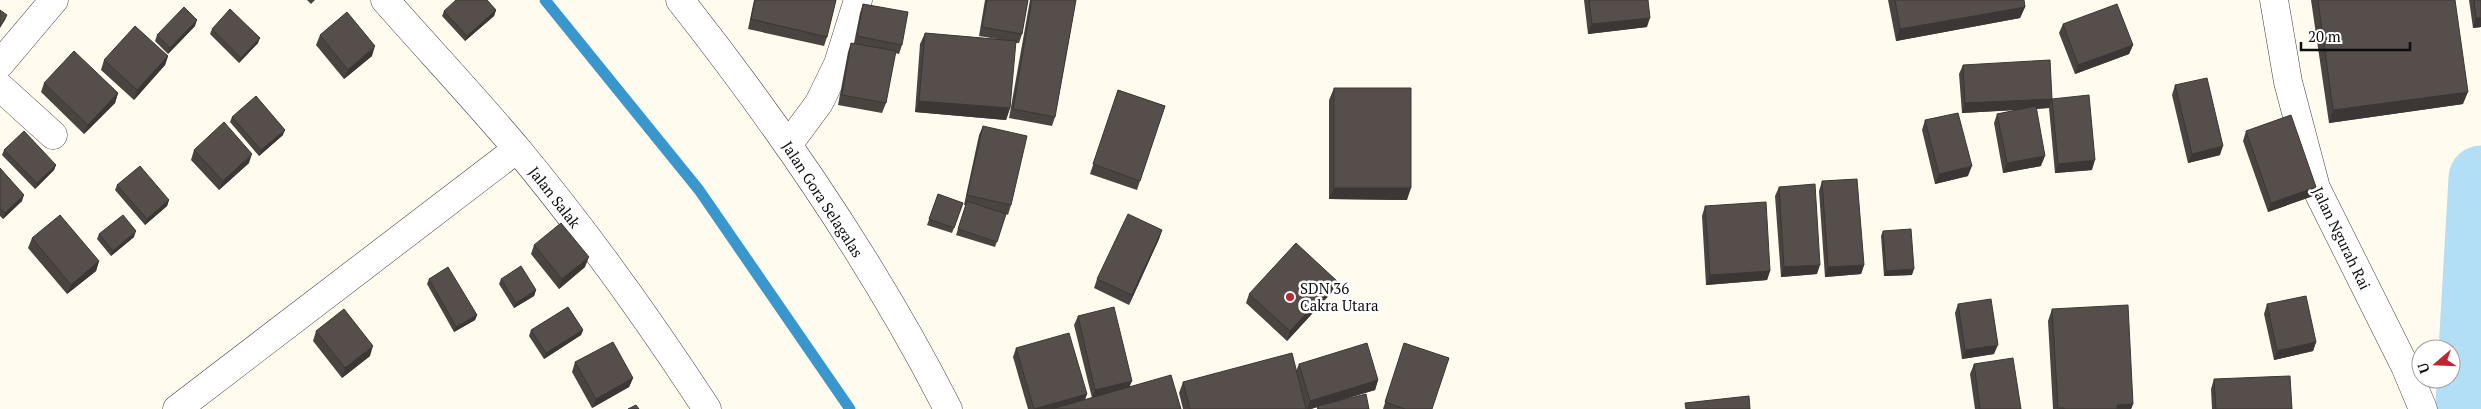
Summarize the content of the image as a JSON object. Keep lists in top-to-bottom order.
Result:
{
  "streets": {
    "street": ["Jalan Salak", "Jalan Gora Selagalas", "Jalan Ngurah Rai"]
  },
  "places": ["SDN 36 Cakra Utara"],
  "scale_bar": "20 m",
  "north": "left"
}
